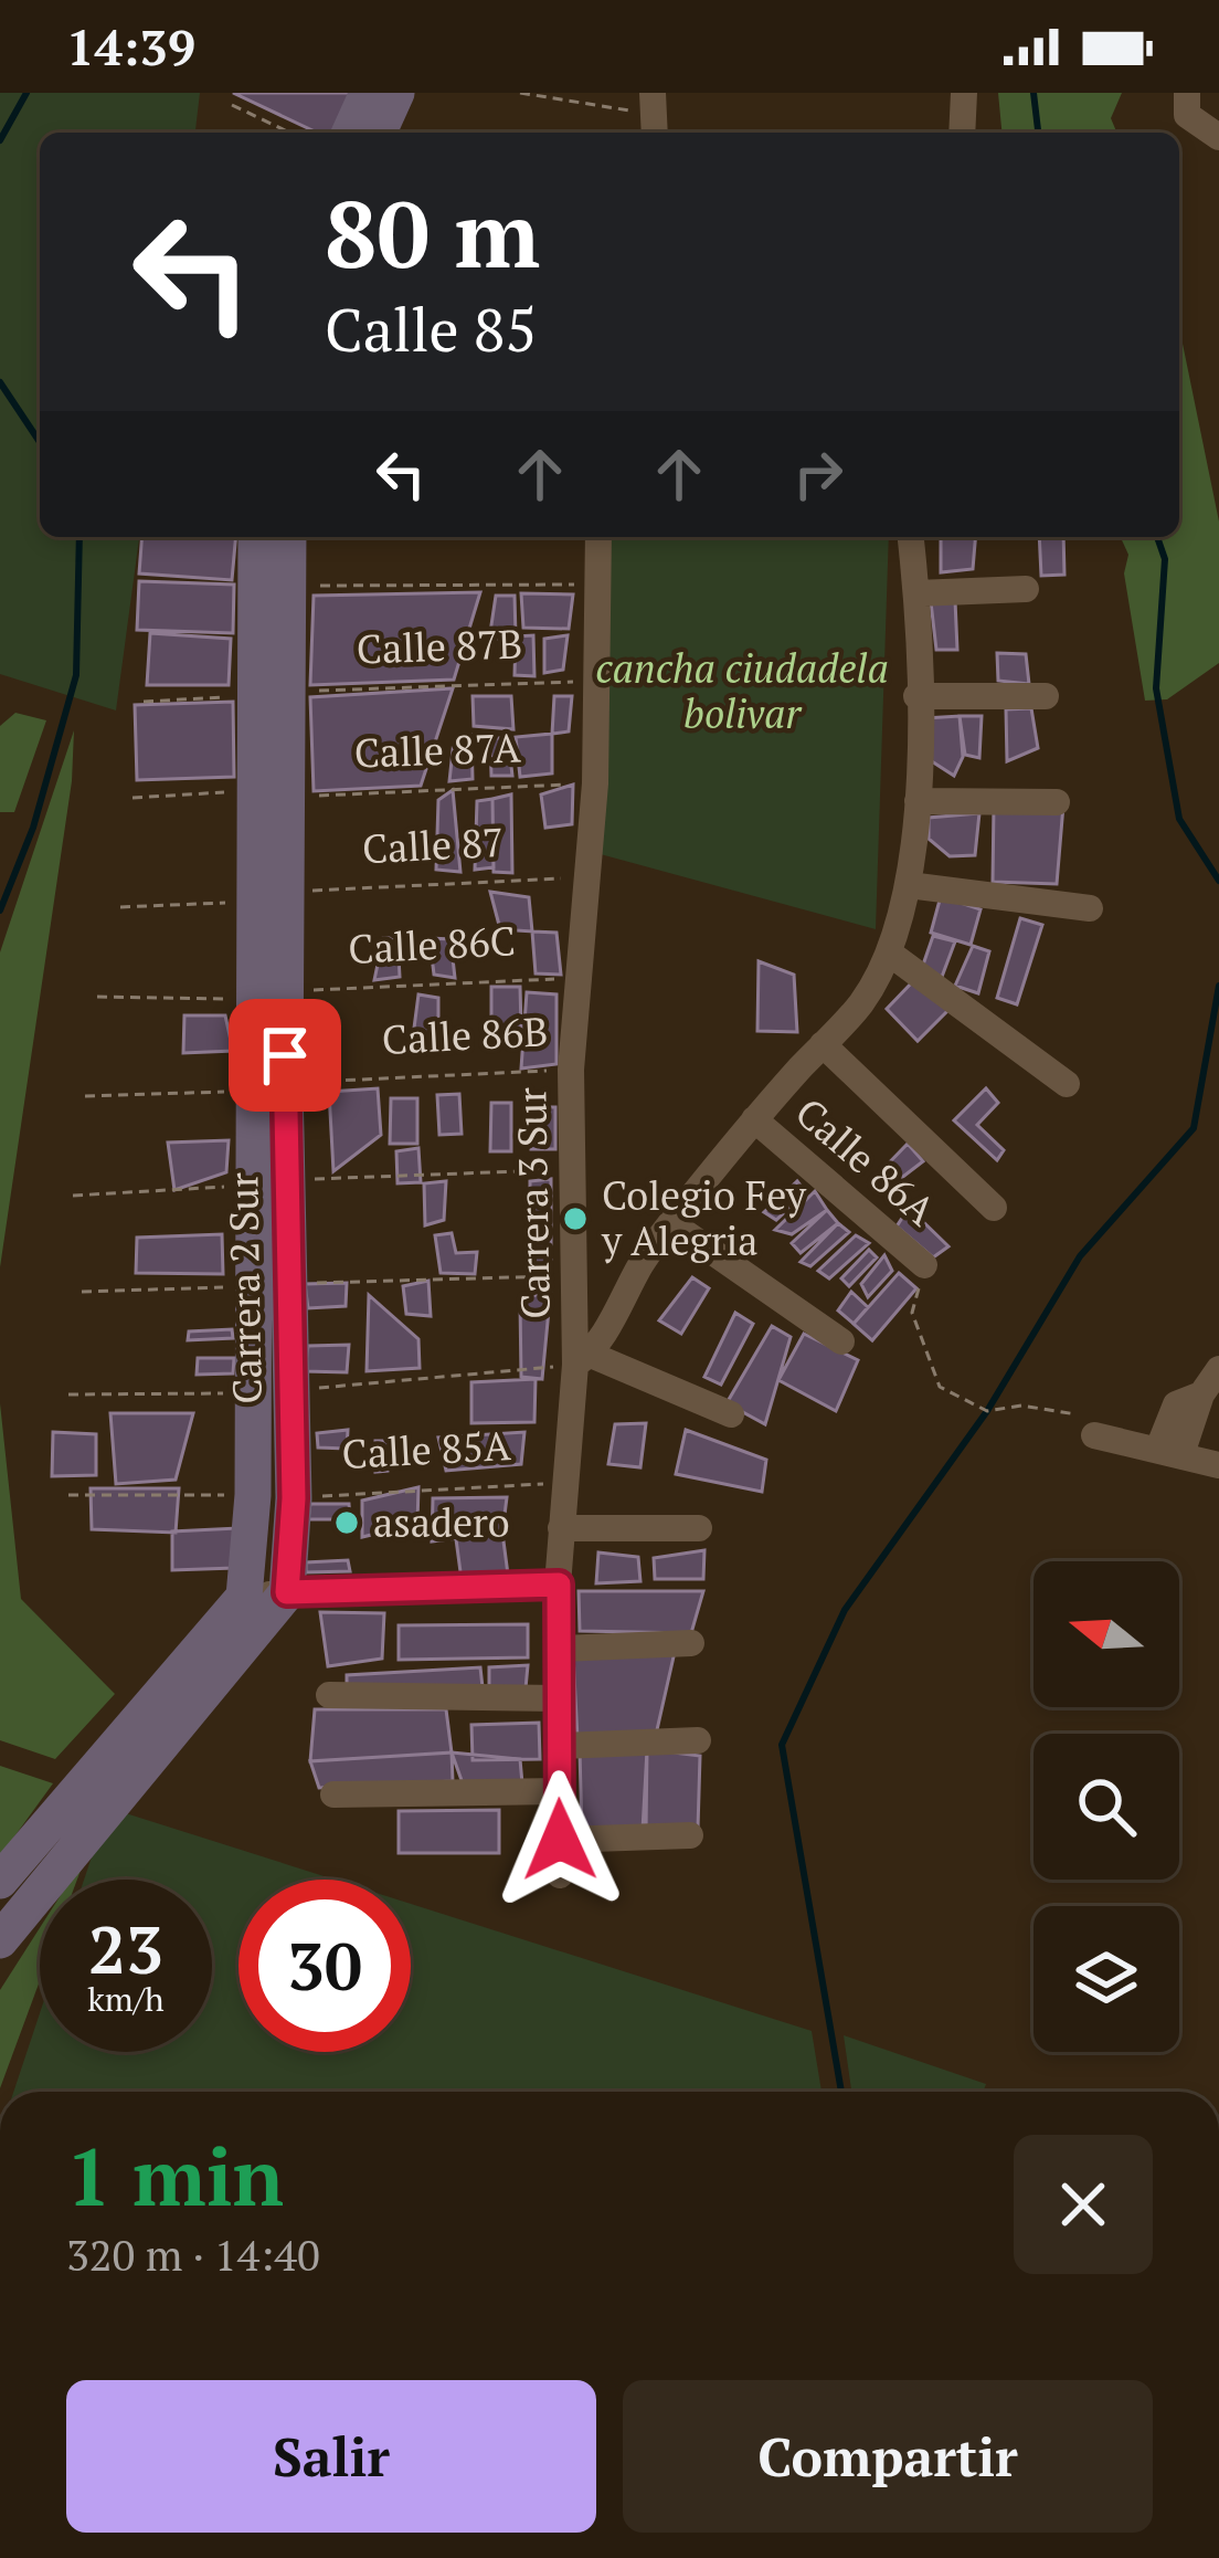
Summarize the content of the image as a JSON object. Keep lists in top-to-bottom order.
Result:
{
  "streets": {
    "street": ["Calle 86A", "Carrera 3 Sur", "Carrera 2 Sur"],
    "path": [
      "Calle 87B",
      "Calle 87A",
      "Calle 87",
      "Calle 86C",
      "Calle 86B",
      "Calle 85A"
    ]
  },
  "crossings": [
    ["Calle 87B", "Carrera 3 Sur"],
    ["Calle 87B", "Carrera 2 Sur"],
    ["Calle 87A", "Carrera 3 Sur"],
    ["Calle 87A", "Carrera 2 Sur"],
    ["Calle 87", "Carrera 3 Sur"],
    ["Calle 87", "Carrera 2 Sur"],
    ["Calle 86C", "Carrera 3 Sur"],
    ["Calle 86C", "Carrera 2 Sur"],
    ["Calle 86B", "Carrera 3 Sur"],
    ["Calle 86B", "Carrera 2 Sur"],
    ["Carrera 3 Sur", "Calle 85A"],
    ["Carrera 2 Sur", "Calle 85A"]
  ],
  "parks": ["cancha ciudadela bolivar"],
  "places": ["Colegio Fey y Alegria", "asadero"],
  "north": "left",
  "page": {
    "status": "14:39",
    "turn": ["80 m", "Calle 85"],
    "speed": "23 km/h",
    "limit": "30",
    "heading": ["1 min", "320 m · 14:40"],
    "buttons": ["Salir", "Compartir"]
  }
}
